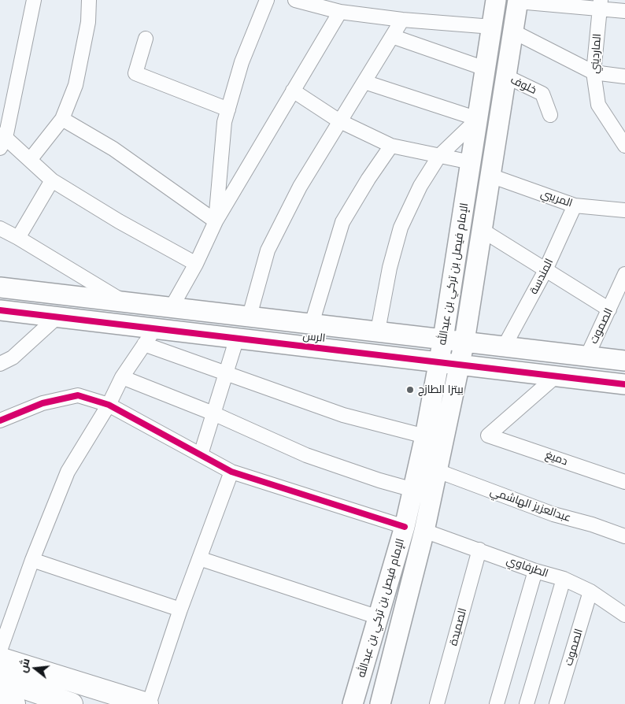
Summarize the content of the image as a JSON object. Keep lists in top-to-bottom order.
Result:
{
  "streets": {
    "main road": ["الإمام فيصل بن تركي بن عبدالله", "الرس"],
    "street": [
      "المارديني",
      "خلوف",
      "المريبي",
      "المندسة",
      "الصموت",
      "دميغ",
      "عبدالعزيز الهاشمي",
      "الطرفاوي",
      "الصميدة"
    ]
  },
  "crossings": [
    ["خلوف", "الإمام فيصل بن تركي بن عبدالله"],
    ["المريبي", "الإمام فيصل بن تركي بن عبدالله"],
    ["المريبي", "المندسة"],
    ["الإمام فيصل بن تركي بن عبدالله", "الرس"],
    ["الإمام فيصل بن تركي بن عبدالله", "عبدالعزيز الهاشمي"],
    ["الإمام فيصل بن تركي بن عبدالله", "الطرفاوي"],
    ["المندسة", "الرس"],
    ["الصموت", "الرس"],
    ["الصموت", "الطرفاوي"],
    ["الرس", "دميغ"],
    ["الطرفاوي", "الصميدة"]
  ],
  "places": ["بيتزا الطازج"],
  "north": "left"
}
